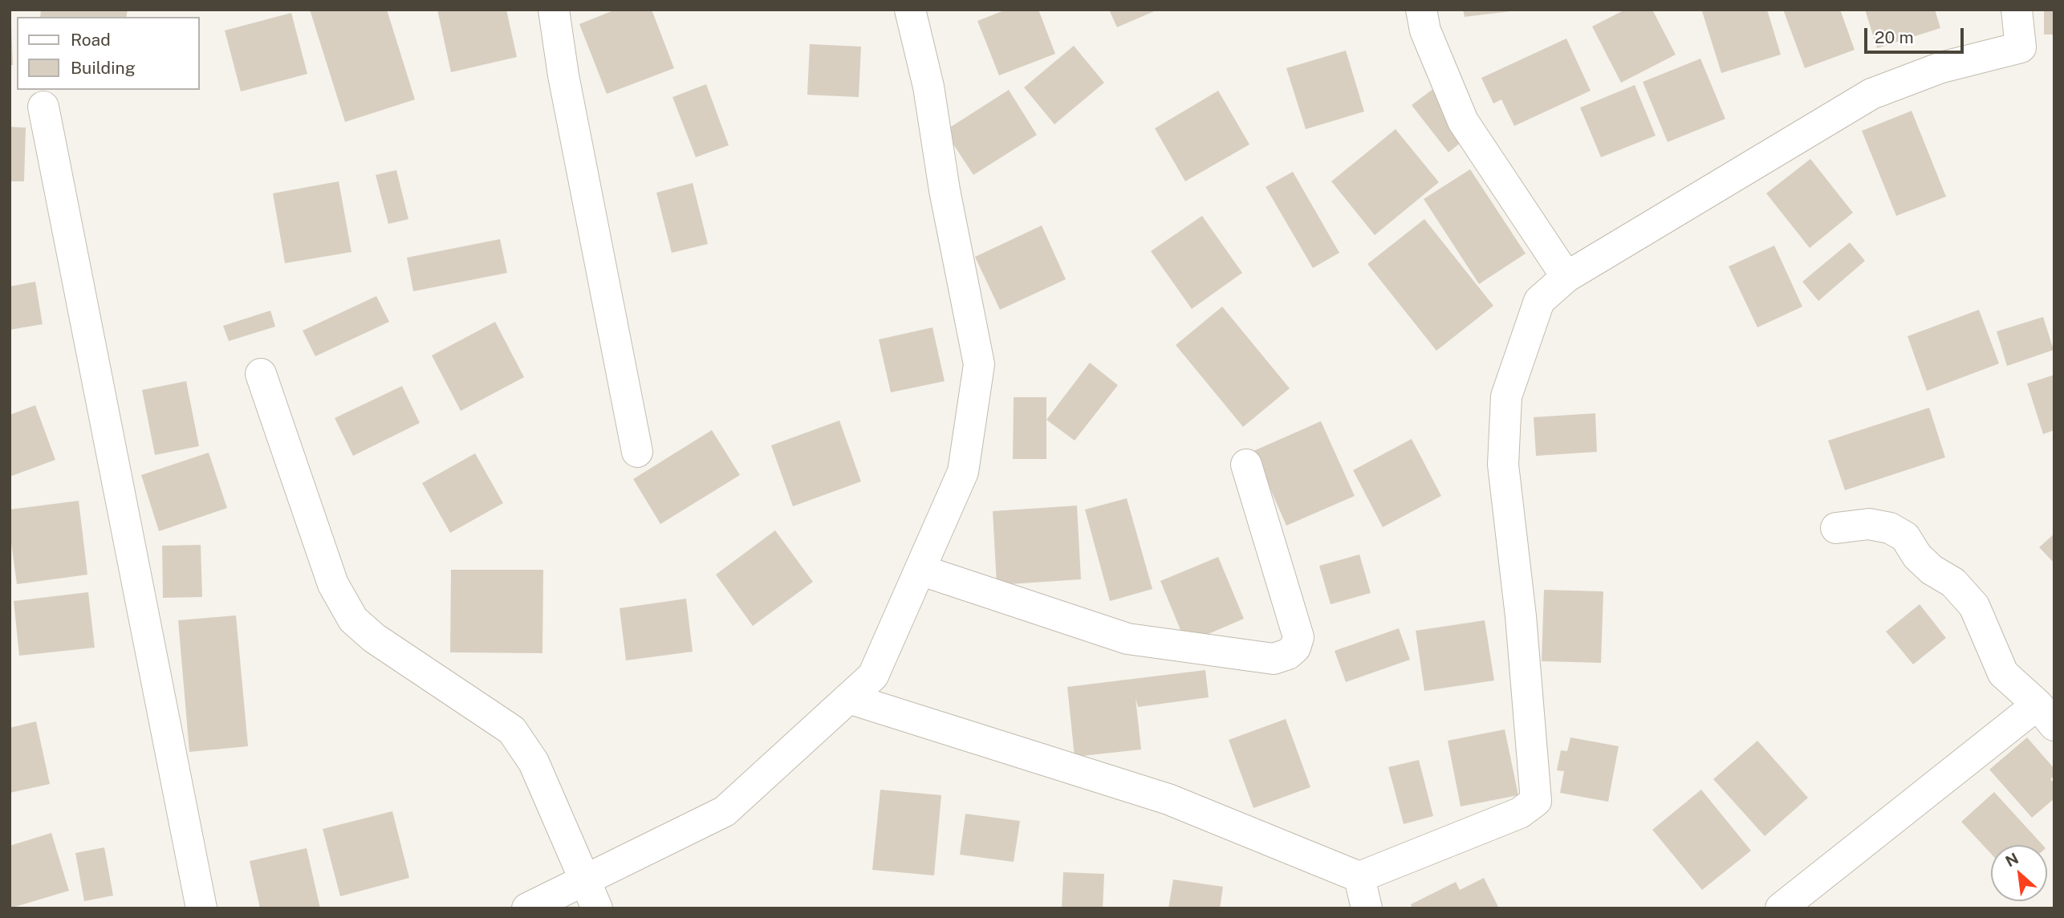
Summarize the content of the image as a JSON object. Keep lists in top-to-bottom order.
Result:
{
  "legend": ["Road", "Building"],
  "scale_bar": "20 m",
  "north": "top left"
}
